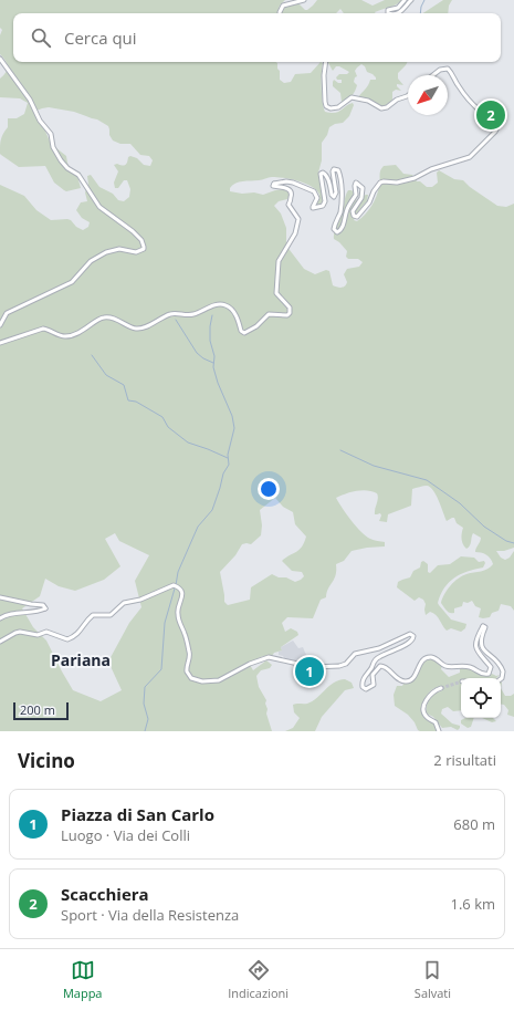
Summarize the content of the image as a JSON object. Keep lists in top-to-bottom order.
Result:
{
  "districts": ["Pariana"],
  "scale_bar": "200 m",
  "north": "bottom left",
  "page": {
    "search": "Cerca qui",
    "pins": ["2", "1"],
    "scale": "200 m",
    "heading": ["Vicino", "2 risultati"],
    "list": [
      {
        "mark": "1",
        "name": "Piazza di San Carlo",
        "note": "Luogo · Via dei Colli",
        "value": "680 m"
      },
      {
        "mark": "2",
        "name": "Scacchiera",
        "note": "Sport · Via della Resistenza",
        "value": "1.6 km"
      }
    ],
    "nav": ["Mappa", "Indicazioni", "Salvati"]
  }
}
